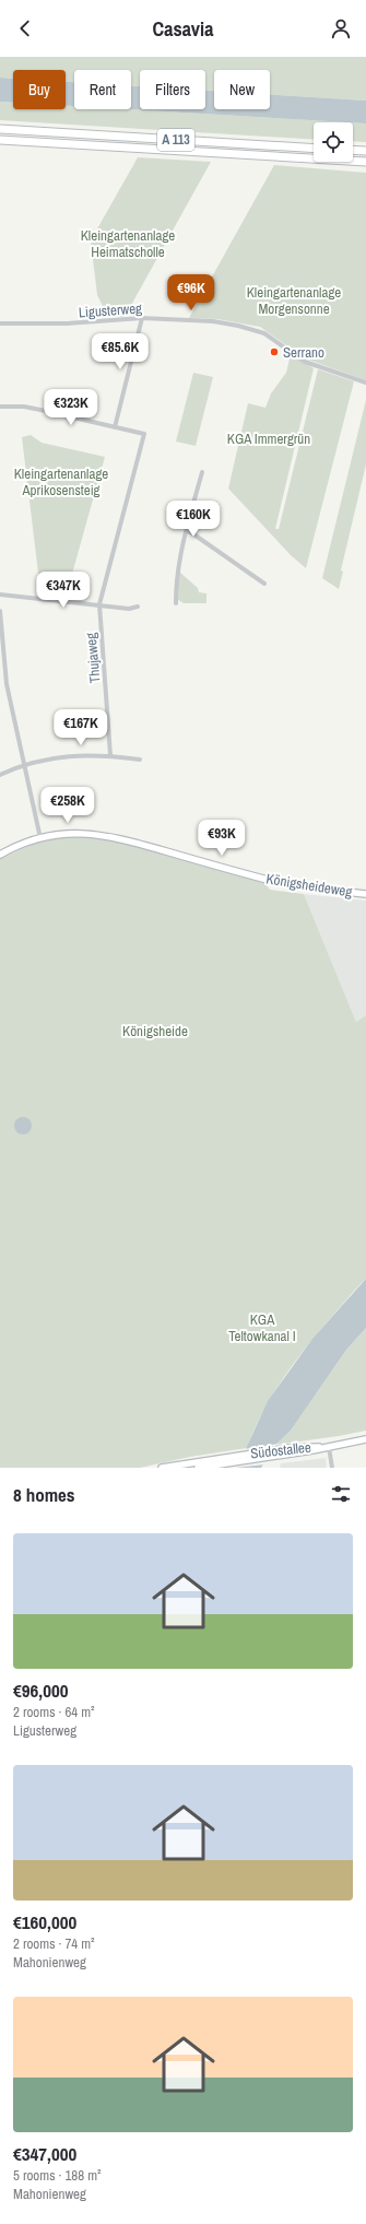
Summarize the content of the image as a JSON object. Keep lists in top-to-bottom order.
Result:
{
  "streets": {
    "highway": ["A 113"],
    "street": [
      "Ligusterweg",
      "Thujaweg",
      "Königsheideweg",
      "Südostallee"
    ]
  },
  "parks": [
    "Kleingartenanlage Heimatscholle",
    "Kleingartenanlage Morgensonne",
    "KGA Immergrün",
    "Kleingartenanlage Aprikosensteig",
    "Königsheide",
    "KGA Teltowkanal I"
  ],
  "places": ["Serrano"],
  "page": {
    "header": "Casavia",
    "chip": [
      "Buy",
      "Rent",
      "Filters",
      "New"
    ],
    "price": [
      "€96K",
      "€85.6K",
      "€323K",
      "€160K",
      "€347K",
      "€167K",
      "€258K",
      "€93K"
    ],
    "heading": "8 homes",
    "list": [
      {
        "name": "€96,000",
        "note": "2 rooms · 64 m² · Ligusterweg"
      },
      {
        "name": "€160,000",
        "note": "2 rooms · 74 m² · Mahonienweg"
      },
      {
        "name": "€347,000",
        "note": "5 rooms · 188 m² · Mahonienweg"
      }
    ]
  }
}
